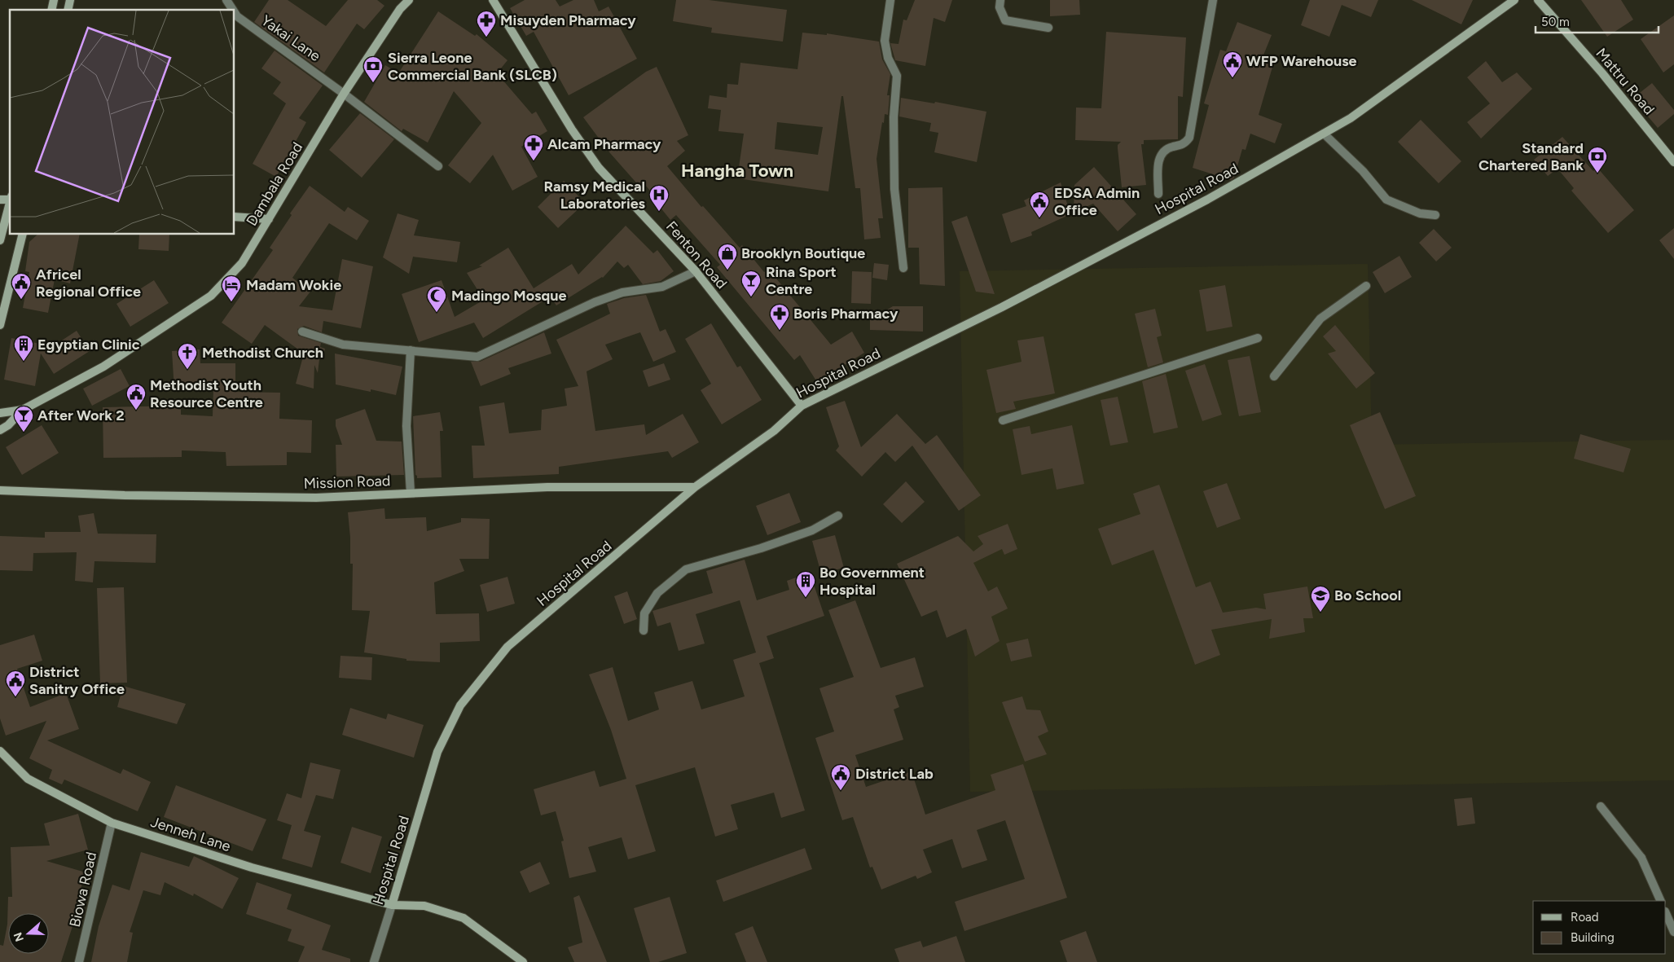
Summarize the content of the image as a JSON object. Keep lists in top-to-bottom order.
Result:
{
  "streets": {
    "street": [
      "Yakai Lane",
      "Mattru Road",
      "Dambala Road",
      "Hospital Road",
      "Fenton Road",
      "Mission Road",
      "Jenneh Lane",
      "Biowa Road"
    ]
  },
  "crossings": [
    ["Yakai Lane", "Dambala Road"],
    ["Hospital Road", "Fenton Road"],
    ["Hospital Road", "Mission Road"],
    ["Hospital Road", "Jenneh Lane"],
    ["Jenneh Lane", "Biowa Road"]
  ],
  "districts": ["Hangha Town"],
  "places": {
    "pharmacy": ["Misuyden Pharmacy", "Alcam Pharmacy", "Boris Pharmacy"],
    "public building": [
      "WFP Warehouse",
      "EDSA Admin Office",
      "Africel Regional Office",
      "Methodist Youth Resource Centre",
      "District Sanitry Office",
      "District Lab"
    ],
    "bank": ["Sierra Leone Commercial Bank (SLCB)", "Standard Chartered Bank"],
    "hospital": ["Ramsy Medical Laboratories"],
    "shop": ["Brooklyn Boutique"],
    "bar": ["Rina Sport Centre", "After Work 2"],
    "hotel": ["Madam Wokie"],
    "mosque": ["Madingo Mosque"],
    "building": ["Egyptian Clinic", "Bo Government Hospital"],
    "church": ["Methodist Church"],
    "school or university": ["Bo School"]
  },
  "legend": ["Road", "Building"],
  "scale_bar": "50 m",
  "north": "left"
}
